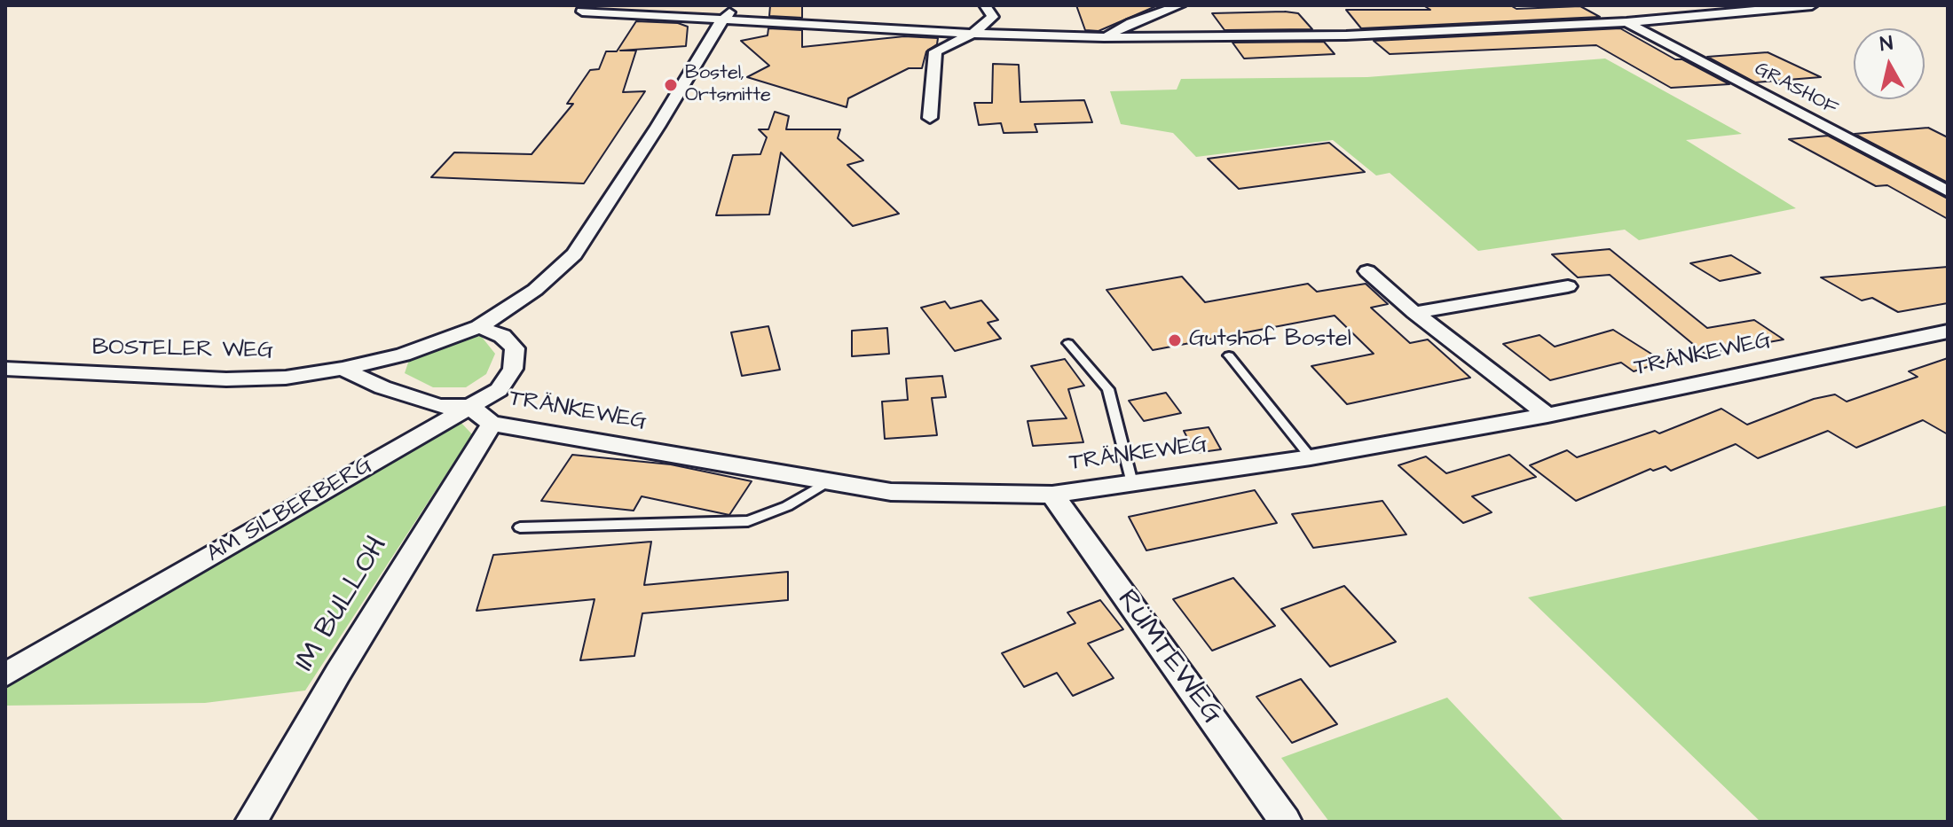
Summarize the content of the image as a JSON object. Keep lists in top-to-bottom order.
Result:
{
  "streets": {
    "street": [
      "GRASHOF",
      "BOSTELER WEG",
      "TRÄNKEWEG",
      "AM SILBERBERG",
      "IM BULLOH",
      "RÜMTEWEG"
    ]
  },
  "crossings": [
    ["BOSTELER WEG", "AM SILBERBERG"],
    ["TRÄNKEWEG", "AM SILBERBERG"],
    ["TRÄNKEWEG", "IM BULLOH"],
    ["TRÄNKEWEG", "RÜMTEWEG"]
  ],
  "places": ["Bostel, Ortsmitte", "Gutshof Bostel"],
  "north": "top"
}
